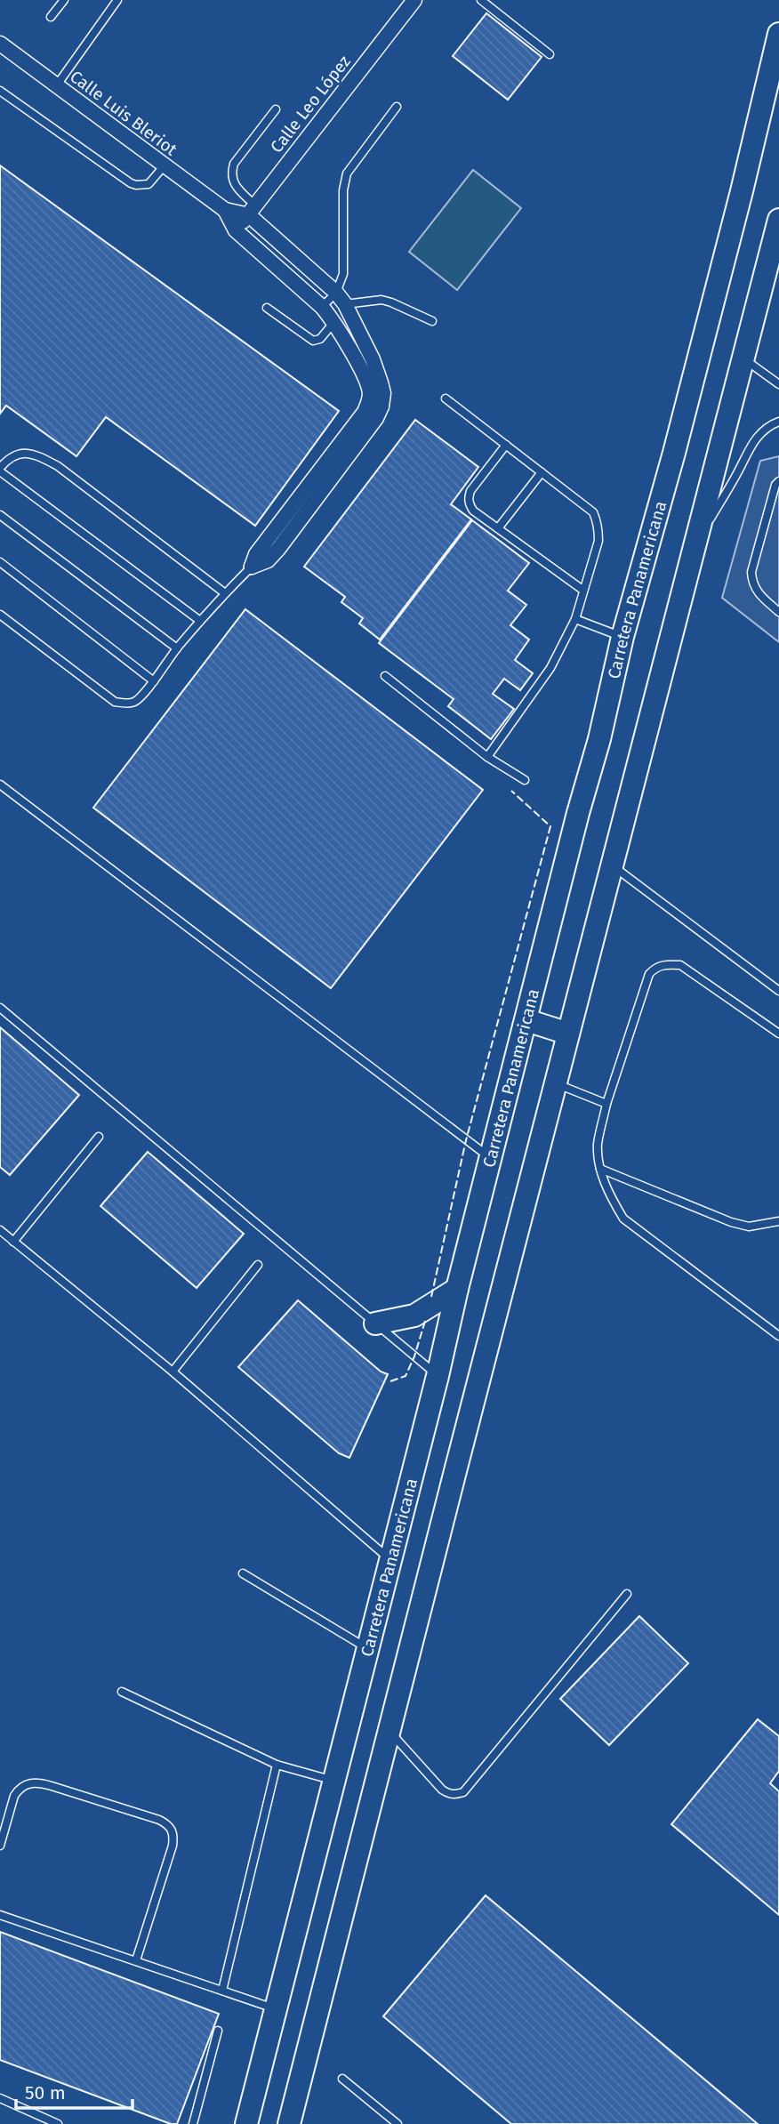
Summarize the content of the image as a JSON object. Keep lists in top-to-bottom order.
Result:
{
  "streets": {
    "main road": ["Carretera Panamericana"],
    "street": ["Calle Leo López", "Calle Luis Bleriot"]
  },
  "crossings": [
    ["Calle Leo López", "Calle Luis Bleriot"]
  ],
  "scale_bar": "50 m"
}
